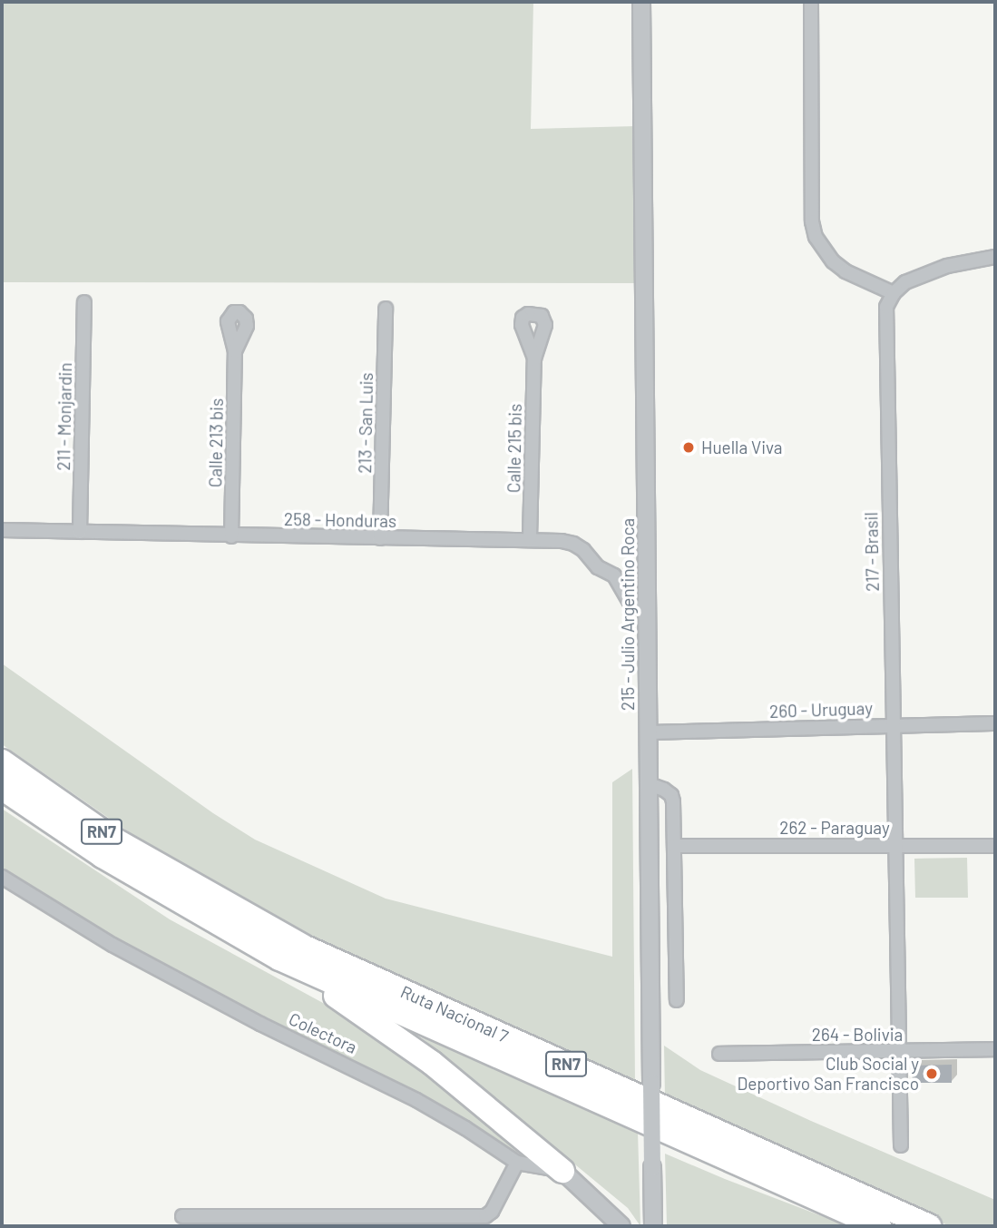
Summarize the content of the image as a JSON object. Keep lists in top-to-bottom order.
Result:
{
  "streets": {
    "highway": ["RN7", "Ruta Nacional 7"],
    "street": [
      "211 - Monjardin",
      "213 - San Luis",
      "Calle 213 bis",
      "Calle 215 bis",
      "258 - Honduras",
      "217 - Brasil",
      "215 - Julio Argentino Roca",
      "260 - Uruguay",
      "262 - Paraguay",
      "Colectora",
      "264 - Bolivia"
    ]
  },
  "crossings": [
    ["211 - Monjardin", "258 - Honduras"],
    ["213 - San Luis", "258 - Honduras"],
    ["Calle 213 bis", "258 - Honduras"],
    ["Calle 215 bis", "258 - Honduras"],
    ["258 - Honduras", "215 - Julio Argentino Roca"],
    ["217 - Brasil", "260 - Uruguay"],
    ["217 - Brasil", "262 - Paraguay"],
    ["217 - Brasil", "264 - Bolivia"],
    ["215 - Julio Argentino Roca", "260 - Uruguay"]
  ],
  "places": ["Huella Viva", "Club Social y Deportivo San Francisco"]
}
